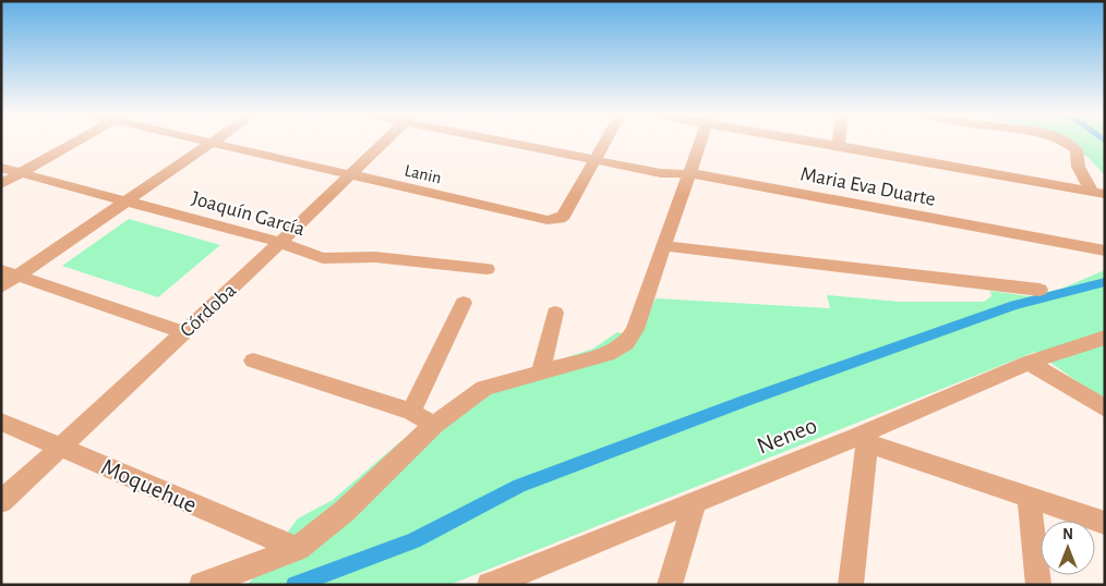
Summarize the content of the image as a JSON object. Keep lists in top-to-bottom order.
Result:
{
  "streets": {
    "street": [
      "Lanin",
      "Maria Eva Duarte",
      "Joaquín García",
      "Córdoba",
      "Neneo",
      "Moquehue"
    ]
  },
  "crossings": [
    ["Lanin", "Maria Eva Duarte"],
    ["Lanin", "Córdoba"],
    ["Joaquín García", "Córdoba"],
    ["Córdoba", "Moquehue"]
  ],
  "north": "top"
}
